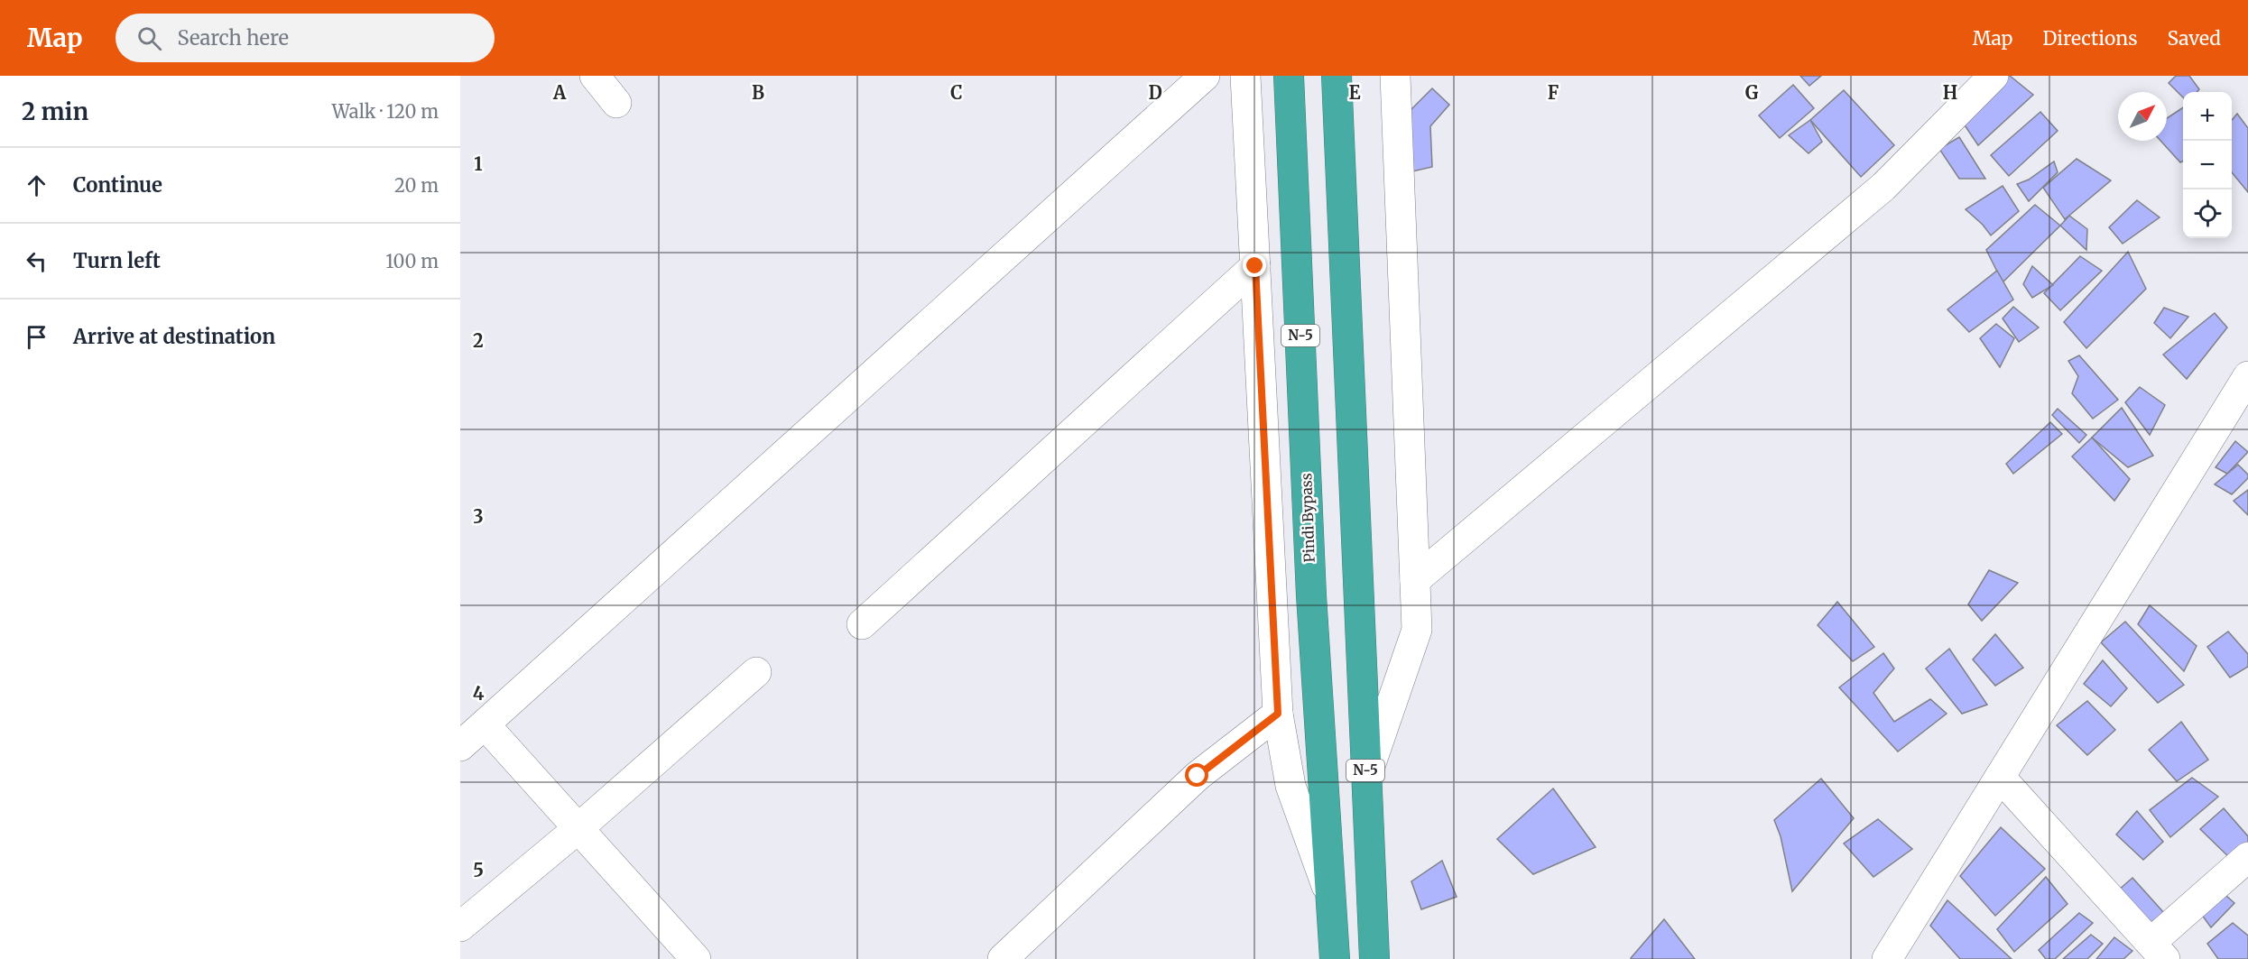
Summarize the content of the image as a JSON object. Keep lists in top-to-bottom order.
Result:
{
  "streets": {
    "highway": ["N-5", "Pindi Bypass"]
  },
  "north": "top right",
  "page": {
    "header": "Map",
    "search": "Search here",
    "nav": ["Map", "Directions", "Saved"],
    "heading": ["2 min", "Walk · 120 m"],
    "map_buttons": ["+", "−"],
    "list": [
      ["Continue", "20 m"],
      ["Turn left", "100 m"],
      "Arrive at destination"
    ]
  },
  "grid": {
    "columns": [
      "A",
      "B",
      "C",
      "D",
      "E",
      "F",
      "G",
      "H"
    ],
    "rows": [
      "1",
      "2",
      "3",
      "4",
      "5"
    ]
  }
}
